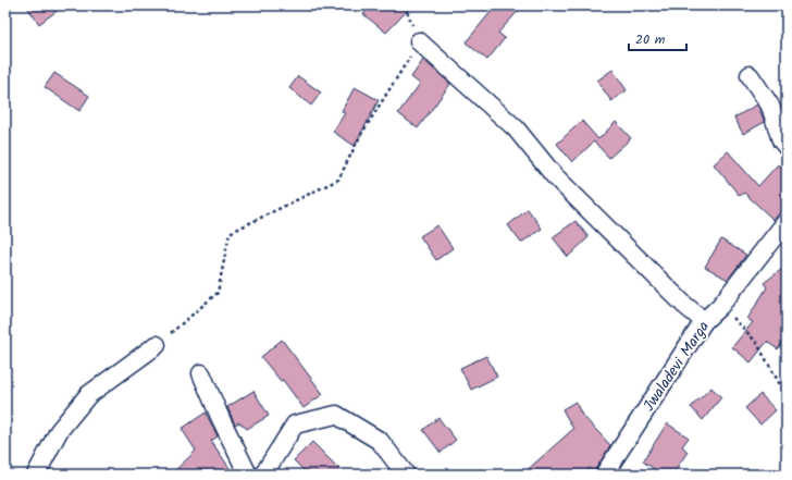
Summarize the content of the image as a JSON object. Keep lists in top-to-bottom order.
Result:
{
  "streets": {
    "street": ["Jwaladevi Marga"]
  },
  "scale_bar": "20 m"
}
